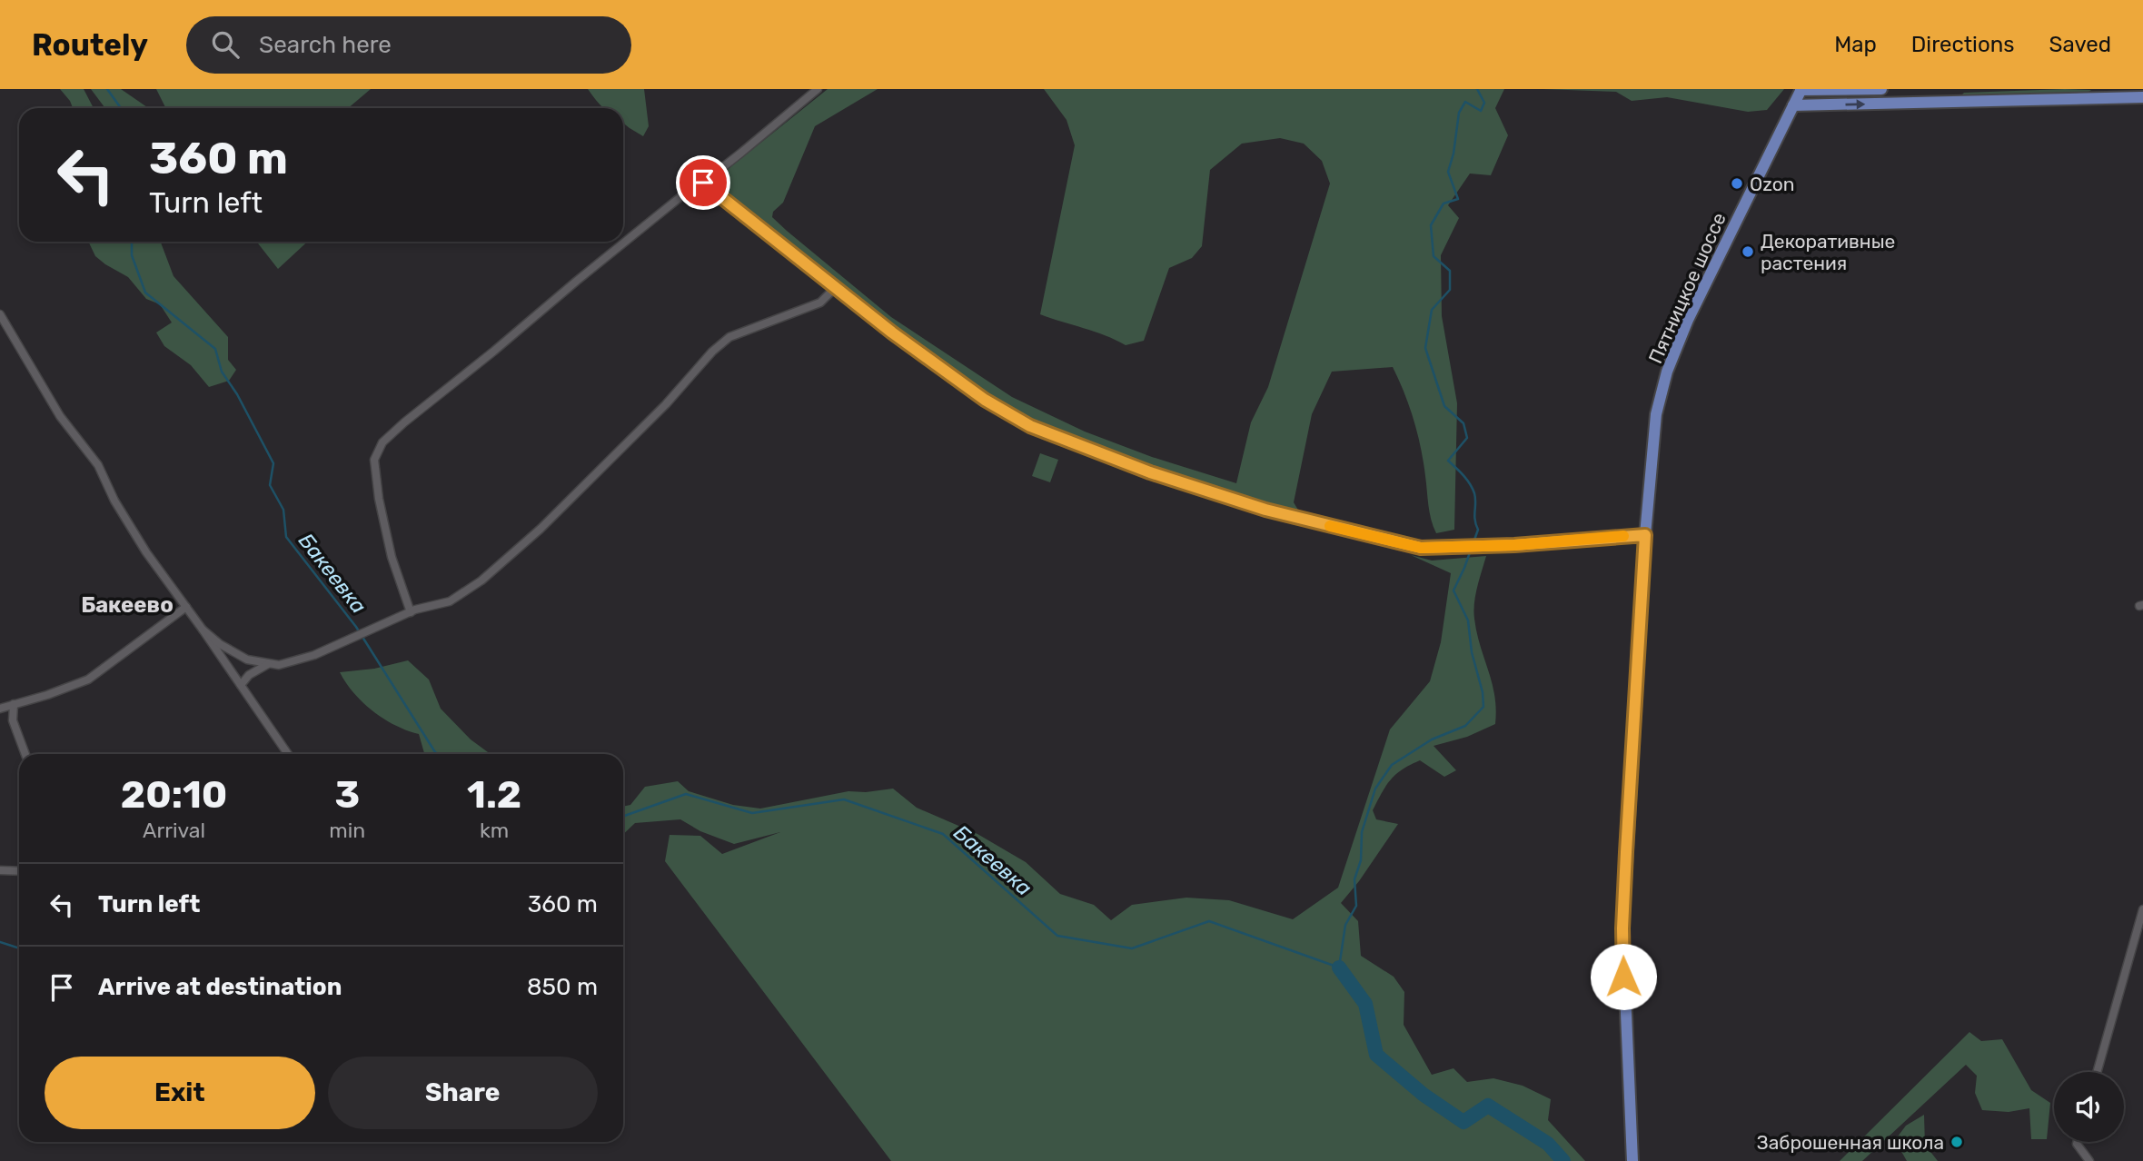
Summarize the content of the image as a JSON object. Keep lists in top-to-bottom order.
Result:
{
  "streets": {
    "main road": ["Пятницкое шоссе"]
  },
  "districts": ["Бакеево"],
  "water": ["Бакеевка"],
  "places": ["Ozon", "Декоративные растения", "Заброшенная школа"],
  "page": {
    "header": "Routely",
    "search": "Search here",
    "nav": ["Map", "Directions", "Saved"],
    "turn": ["360 m", "Turn left"],
    "eta": [
      "20:10",
      "Arrival",
      "3",
      "min",
      "1.2",
      "km"
    ],
    "list": [
      {
        "name": "Turn left",
        "value": "360 m"
      },
      {
        "name": "Arrive at destination",
        "value": "850 m"
      }
    ],
    "buttons": ["Exit", "Share"]
  }
}
